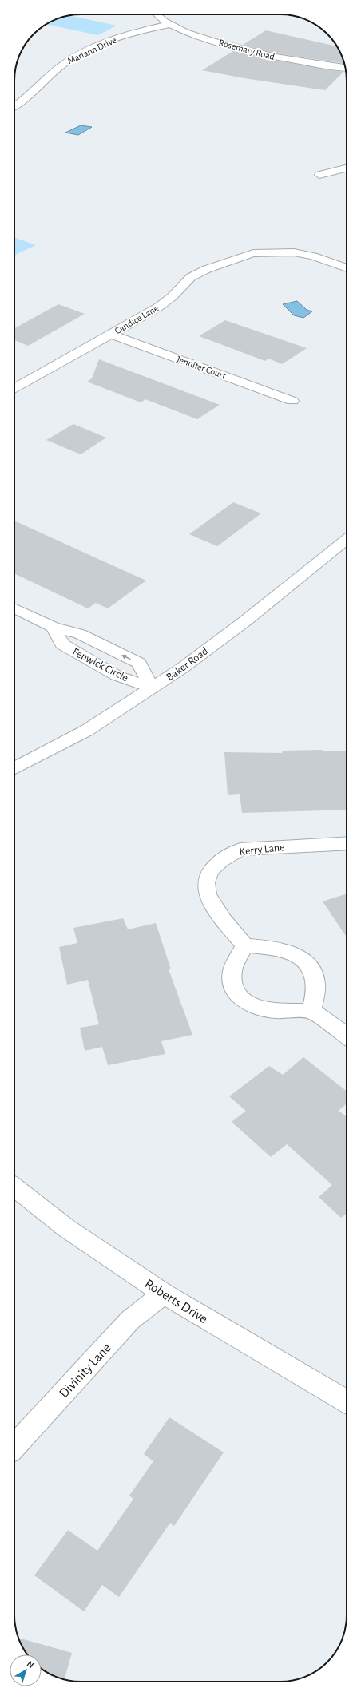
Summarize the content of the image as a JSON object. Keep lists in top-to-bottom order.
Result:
{
  "streets": {
    "street": [
      "Rosemary Road",
      "Mariann Drive",
      "Candice Lane",
      "Jennifer Court",
      "Baker Road",
      "Fenwick Circle",
      "Kerry Lane",
      "Roberts Drive",
      "Divinity Lane"
    ]
  },
  "crossings": [
    ["Rosemary Road", "Mariann Drive"],
    ["Candice Lane", "Jennifer Court"],
    ["Baker Road", "Fenwick Circle"],
    ["Roberts Drive", "Divinity Lane"]
  ],
  "north": "top right"
}
